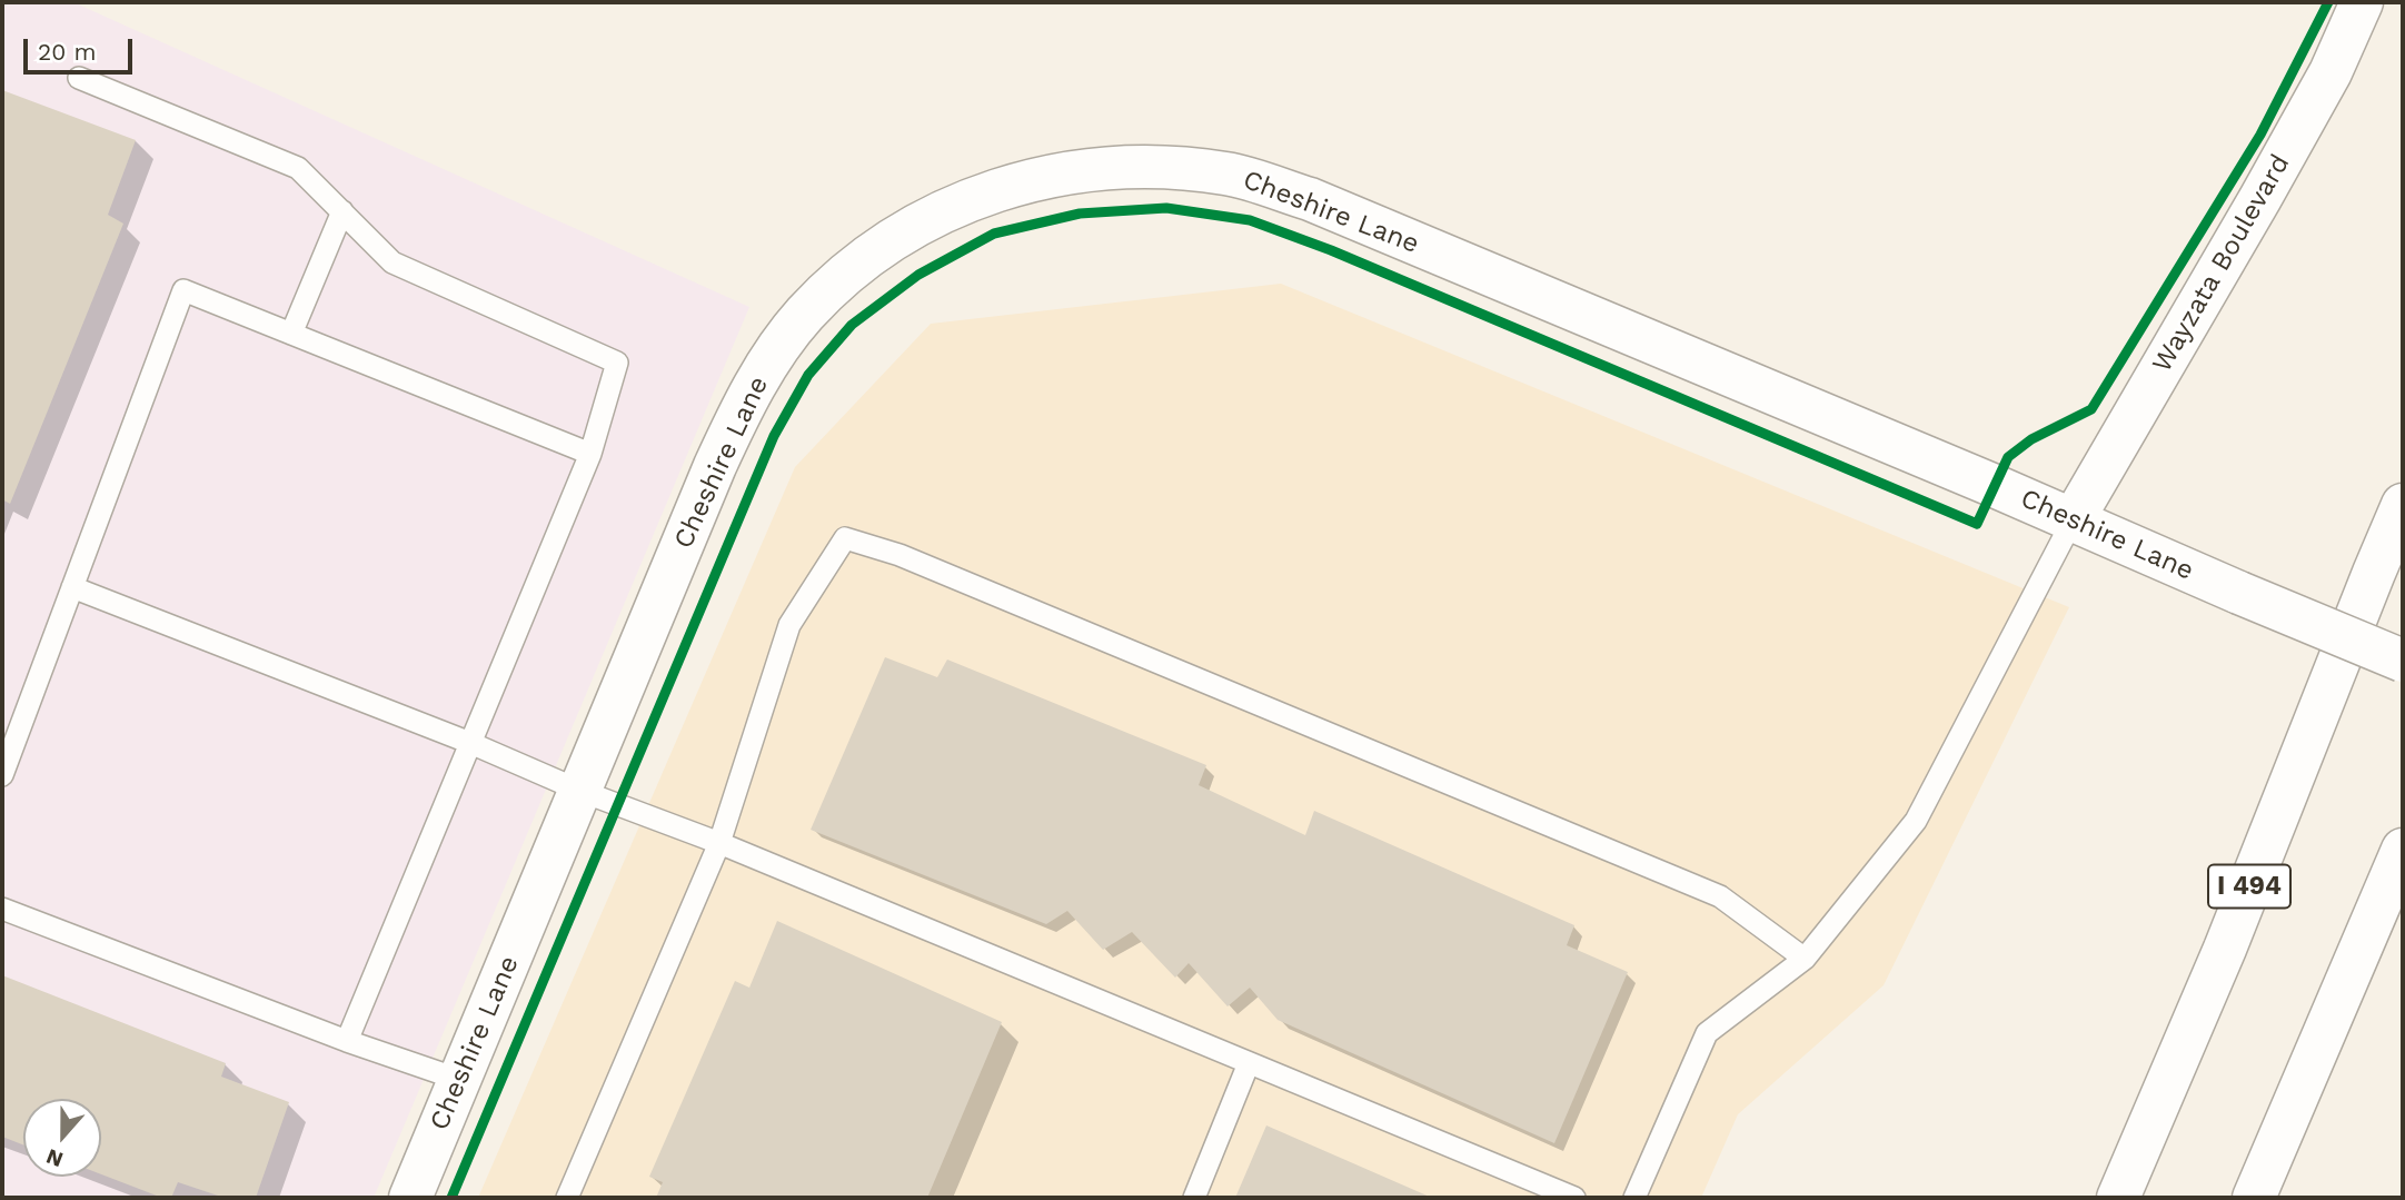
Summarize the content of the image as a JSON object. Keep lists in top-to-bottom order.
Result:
{
  "streets": {
    "main road": ["Cheshire Lane", "Wayzata Boulevard", "I 494"]
  },
  "crossings": [
    ["Cheshire Lane", "Wayzata Boulevard"]
  ],
  "scale_bar": "20 m",
  "north": "bottom"
}
